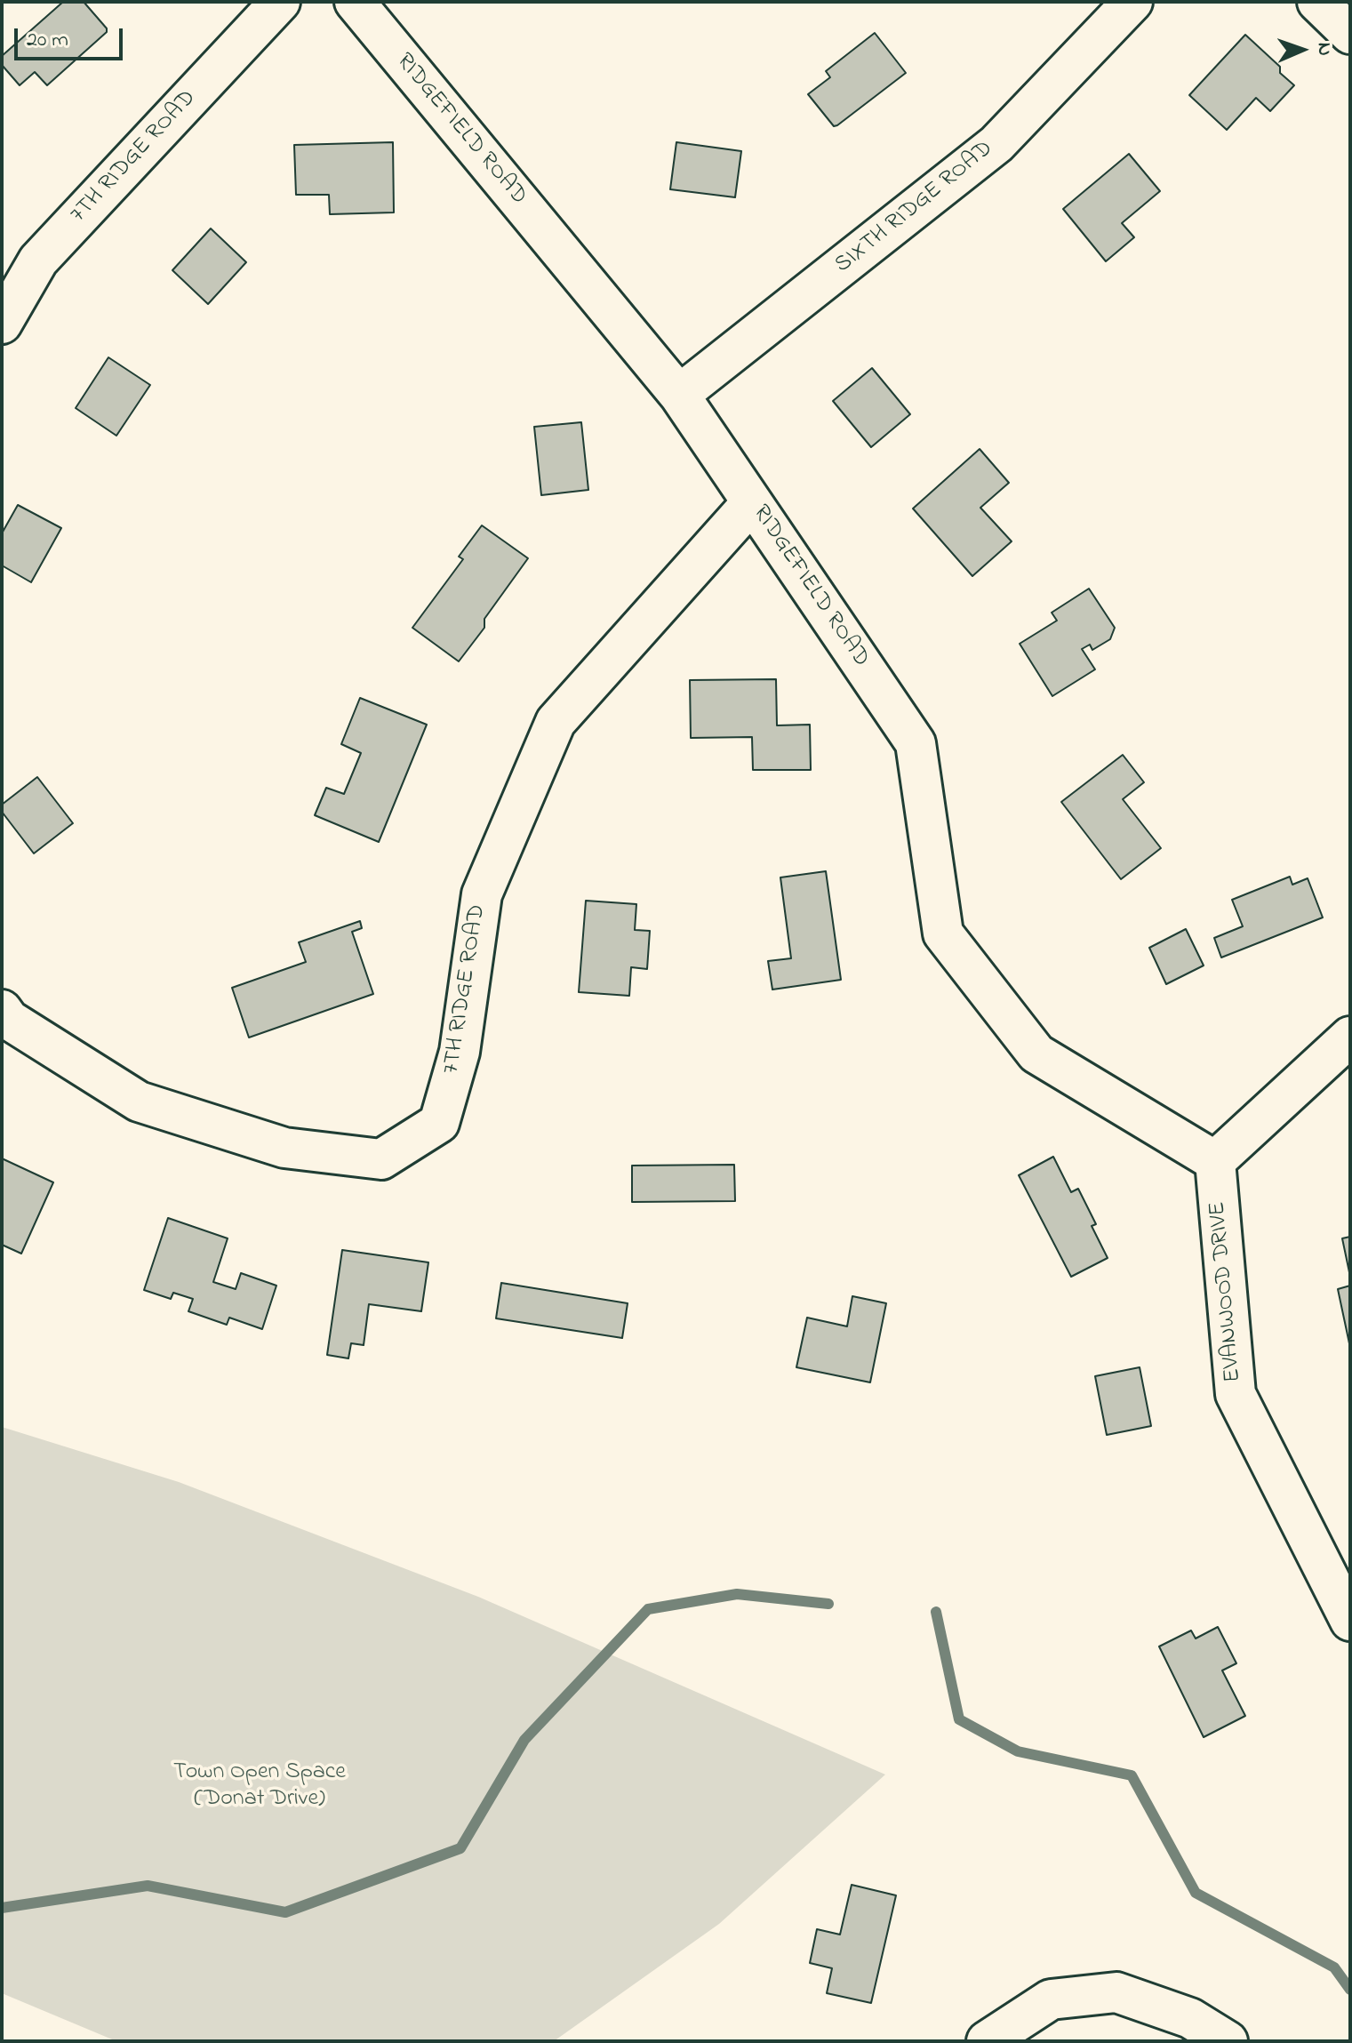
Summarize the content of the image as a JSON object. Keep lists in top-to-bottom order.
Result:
{
  "streets": {
    "street": [
      "RIDGEFIELD ROAD",
      "7TH RIDGE ROAD",
      "SIXTH RIDGE ROAD",
      "EVANWOOD DRIVE"
    ]
  },
  "crossings": [
    ["RIDGEFIELD ROAD", "7TH RIDGE ROAD"],
    ["RIDGEFIELD ROAD", "SIXTH RIDGE ROAD"],
    ["RIDGEFIELD ROAD", "EVANWOOD DRIVE"]
  ],
  "parks": ["Town Open Space (Donat Drive)"],
  "scale_bar": "20 m",
  "north": "right"
}
